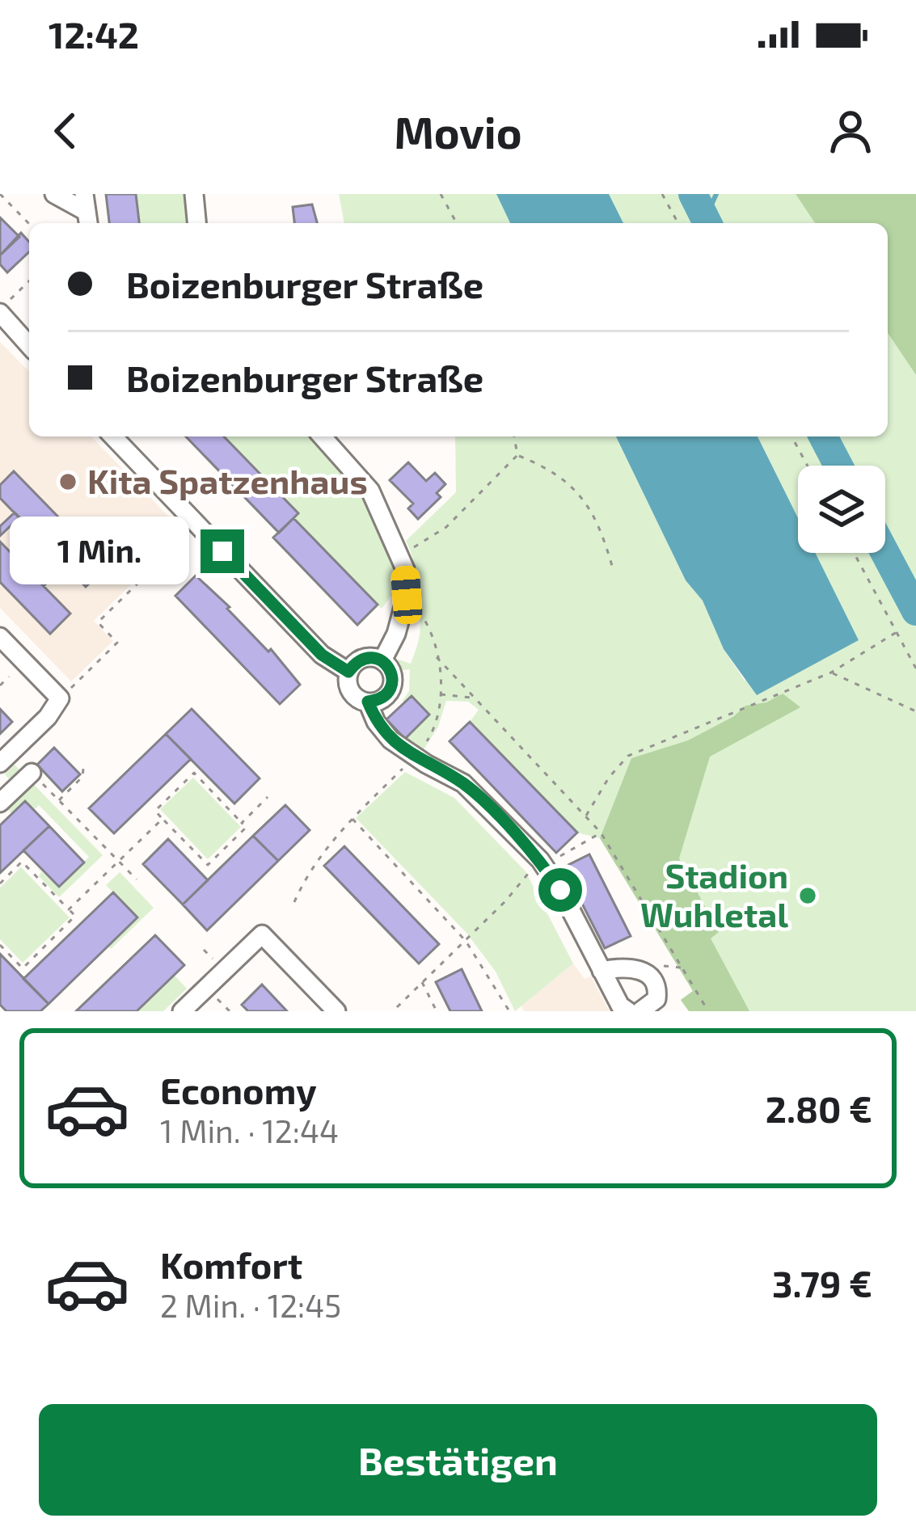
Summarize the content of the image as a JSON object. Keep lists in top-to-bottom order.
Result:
{
  "places": ["Kita Spatzenhaus", "Stadion Wuhletal"],
  "page": {
    "status": "12:42",
    "header": "Movio",
    "banner": ["Boizenburger Straße", "Boizenburger Straße"],
    "bubble": "1 Min.",
    "list": [
      {
        "name": "Economy",
        "note": "1 Min. · 12:44",
        "value": "2.80 €"
      },
      {
        "name": "Komfort",
        "note": "2 Min. · 12:45",
        "value": "3.79 €"
      }
    ],
    "buttons": "Bestätigen"
  }
}
